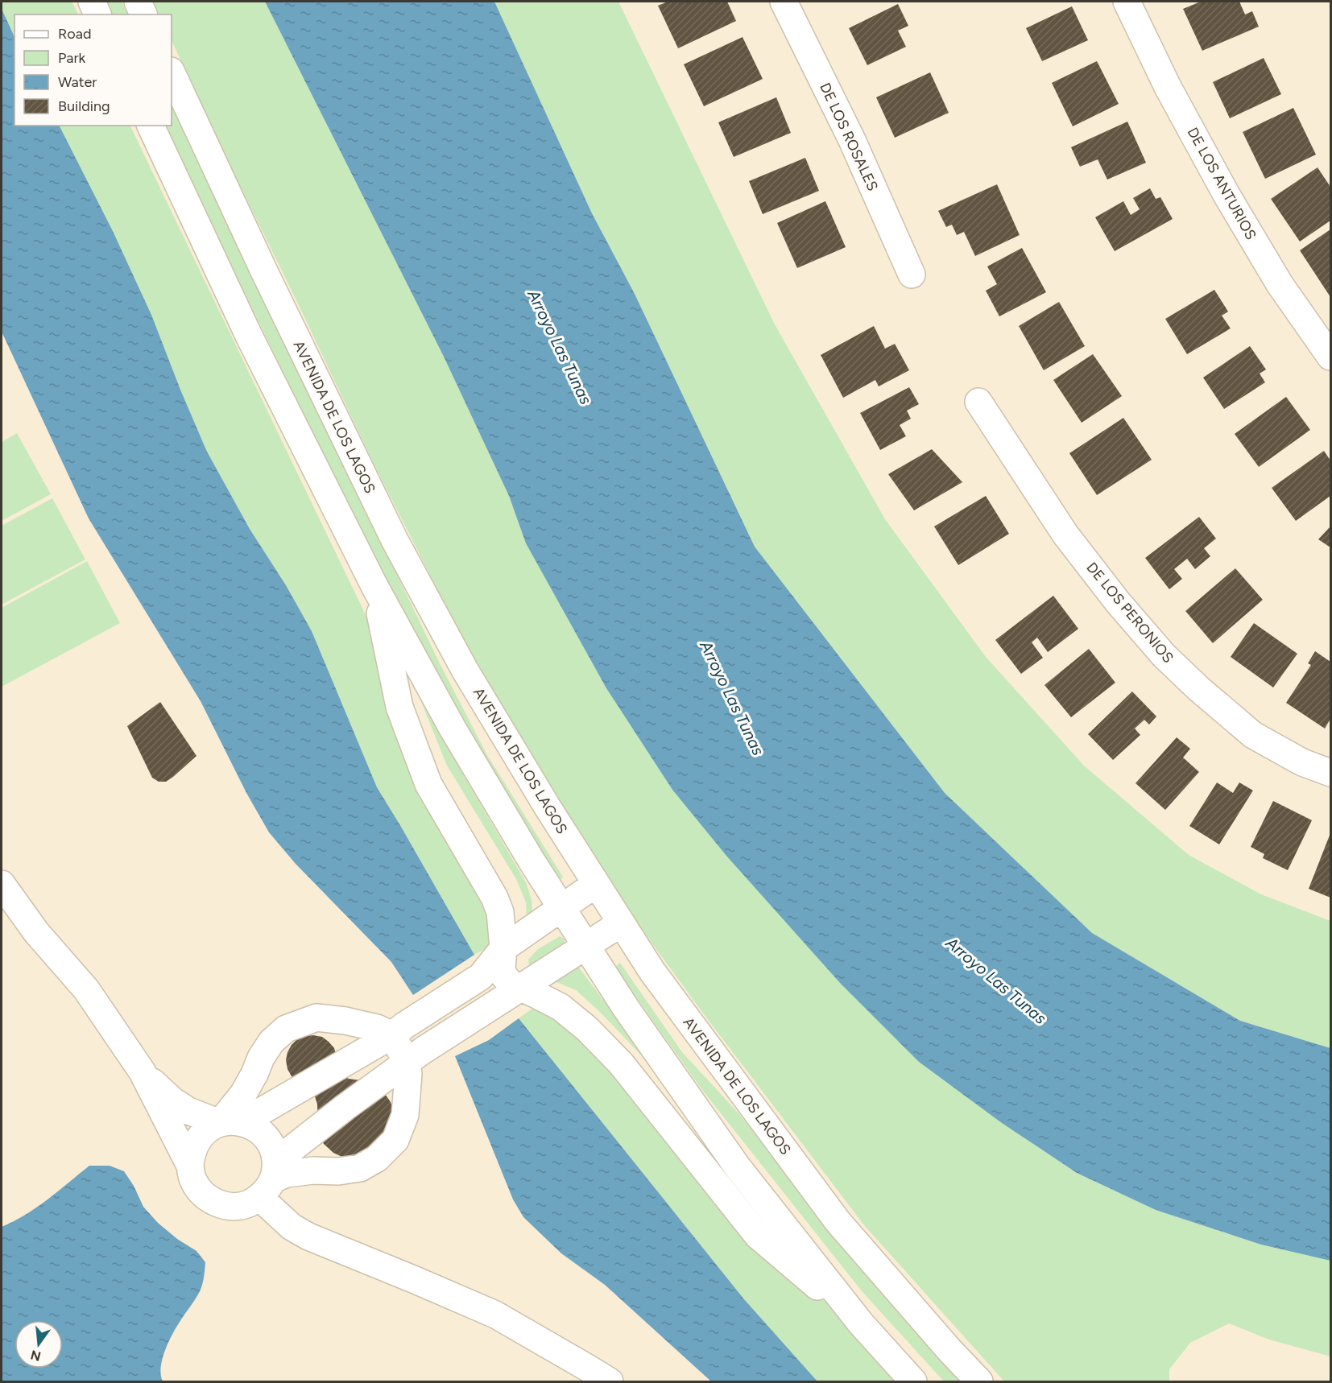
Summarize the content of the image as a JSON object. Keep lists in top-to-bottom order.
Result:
{
  "streets": {
    "street": [
      "DE LOS ROSALES",
      "DE LOS ANTURIOS",
      "AVENIDA DE LOS LAGOS",
      "DE LOS PERONIOS"
    ]
  },
  "water": ["Arroyo Las Tunas"],
  "legend": [
    "Road",
    "Park",
    "Water",
    "Building"
  ],
  "north": "bottom"
}
